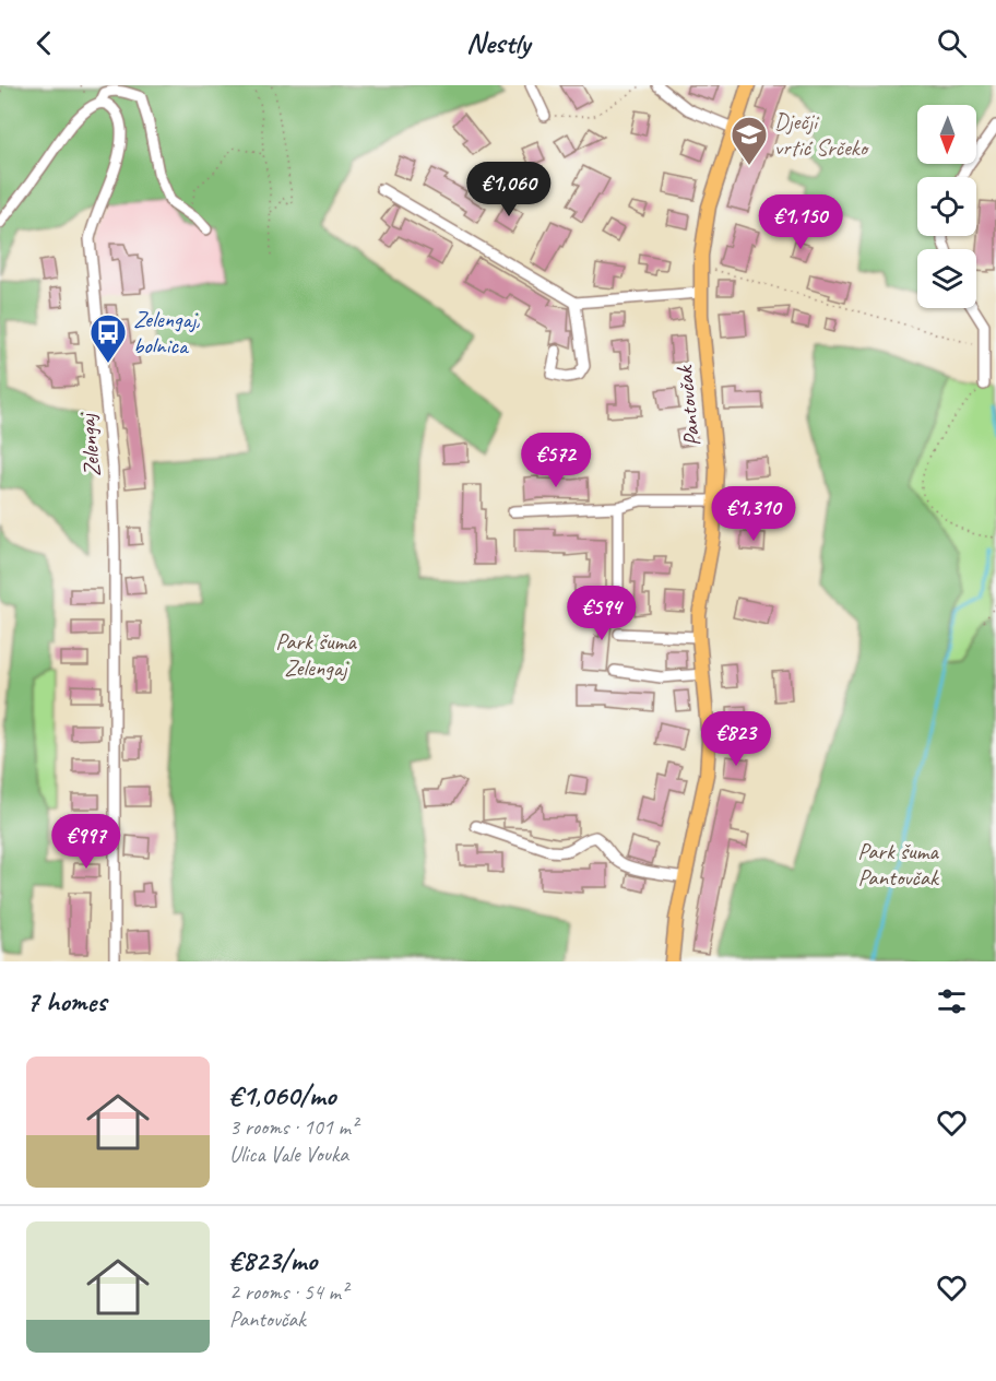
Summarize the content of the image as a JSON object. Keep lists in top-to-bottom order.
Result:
{
  "streets": {
    "main road": ["Pantovčak"],
    "street": ["Zelengaj"]
  },
  "parks": ["Park šuma Zelengaj", "Park šuma Pantovčak"],
  "places": {
    "school or university": ["Dječji vrtić Srčeko"],
    "bus stop": ["Zelengaj, bolnica"]
  },
  "north": "bottom",
  "page": {
    "header": "Nestly",
    "price": [
      "€1,060",
      "€1,150",
      "€572",
      "€1,310",
      "€594",
      "€823",
      "€997"
    ],
    "heading": "7 homes",
    "list": [
      {
        "name": "€1,060/mo",
        "note": "3 rooms · 101 m² · Ulica Vale Vouka"
      },
      {
        "name": "€823/mo",
        "note": "2 rooms · 54 m² · Pantovčak"
      }
    ]
  }
}
